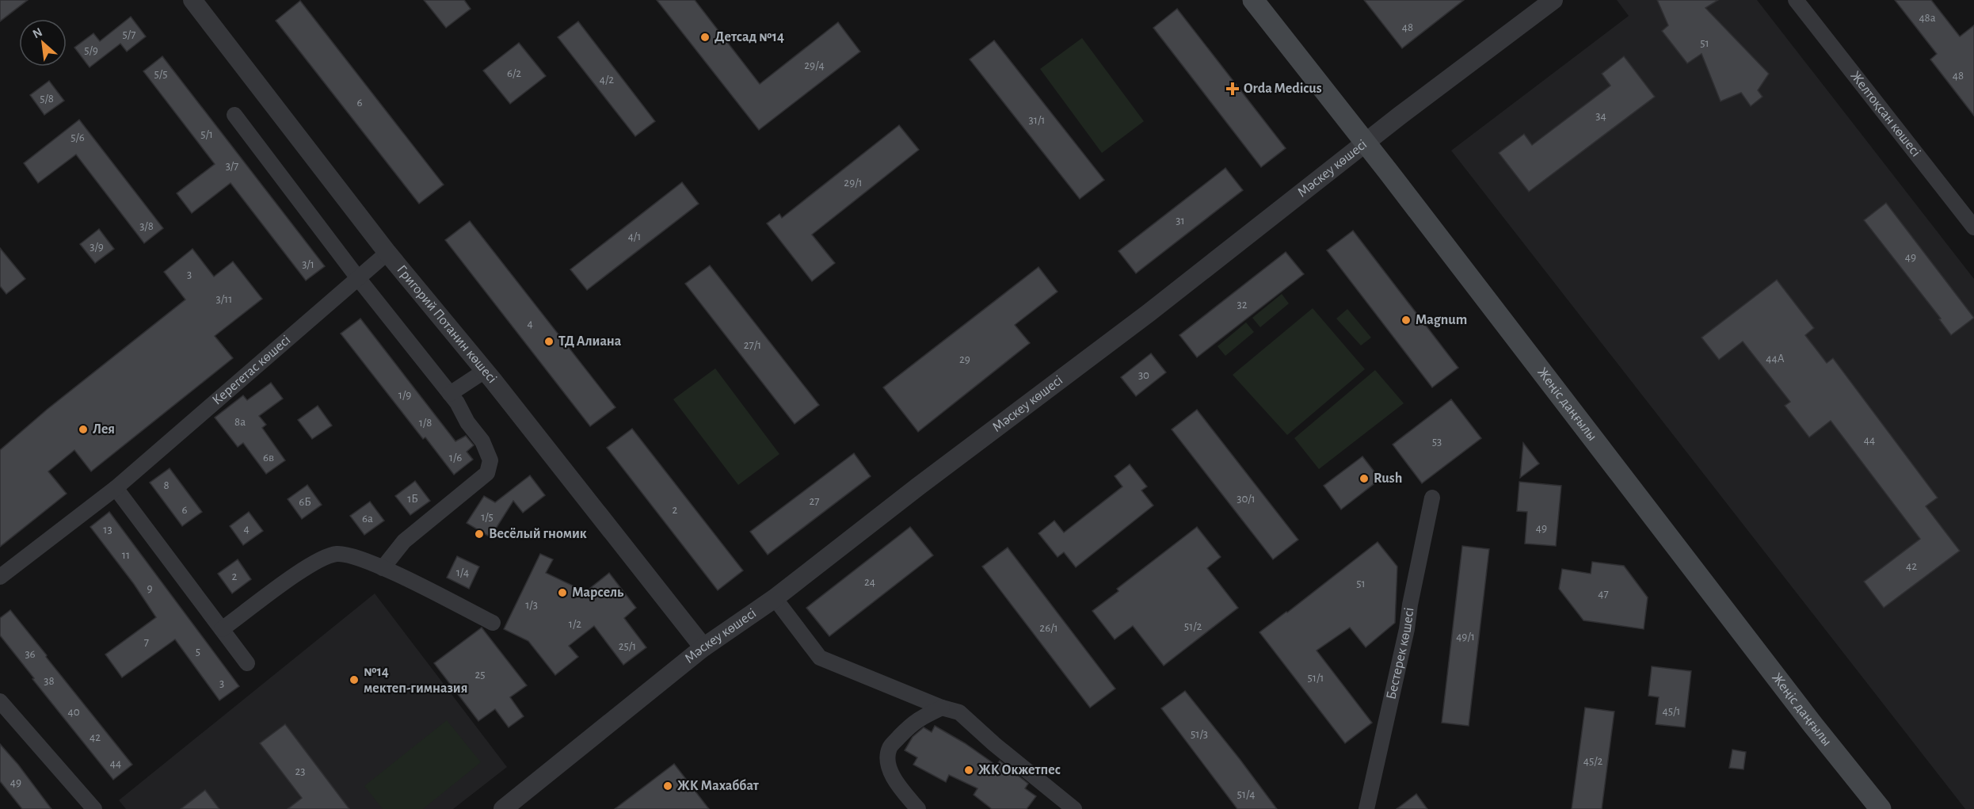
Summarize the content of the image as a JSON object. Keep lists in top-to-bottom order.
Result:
{
  "streets": {
    "main road": ["Жеңіс даңғылы"],
    "street": [
      "Желтоқсан көшесі",
      "Мәскеу көшесі",
      "Григорий Потанин көшесі",
      "Керегетас көшесі",
      "Бестерек көшесі"
    ]
  },
  "crossings": [
    ["Мәскеу көшесі", "Григорий Потанин көшесі"],
    ["Мәскеу көшесі", "Жеңіс даңғылы"],
    ["Григорий Потанин көшесі", "Керегетас көшесі"]
  ],
  "places": {
    "other": [
      "Детсад №14",
      "Magnum",
      "ТД Алиана",
      "Лея",
      "Rush",
      "Весёлый гномик",
      "Марсель",
      "№14 мектеп-гимназия",
      "ЖК Окжетпес",
      "ЖК Махаббат"
    ],
    "health": ["Orda Medicus"]
  },
  "house_numbers": [
    "48а",
    "48",
    "5/7",
    "51",
    "5/9",
    "29/4",
    "6/2",
    "5/5",
    "48",
    "4/2",
    "5/8",
    "6",
    "34",
    "31/1",
    "5/1",
    "5/6",
    "3/7",
    "29/1",
    "31",
    "3/8",
    "4/1",
    "3/9",
    "49",
    "3/1",
    "3",
    "3/11",
    "32",
    "4",
    "27/1",
    "44А",
    "29",
    "30",
    "1/9",
    "8а",
    "1/8",
    "44",
    "53",
    "6в",
    "1/6",
    "8",
    "1Б",
    "30/1",
    "27",
    "6Б",
    "6",
    "2",
    "1/5",
    "6а",
    "49",
    "4",
    "13",
    "11",
    "42",
    "1/4",
    "2",
    "24",
    "51",
    "9",
    "47",
    "1/3",
    "1/2",
    "51/2",
    "26/1",
    "49/1",
    "7",
    "25/1",
    "5",
    "36",
    "25",
    "51/1",
    "38",
    "3",
    "45/1",
    "40",
    "51/3",
    "42",
    "45/2",
    "44",
    "23",
    "49",
    "51/4"
  ],
  "north": "top left"
}
